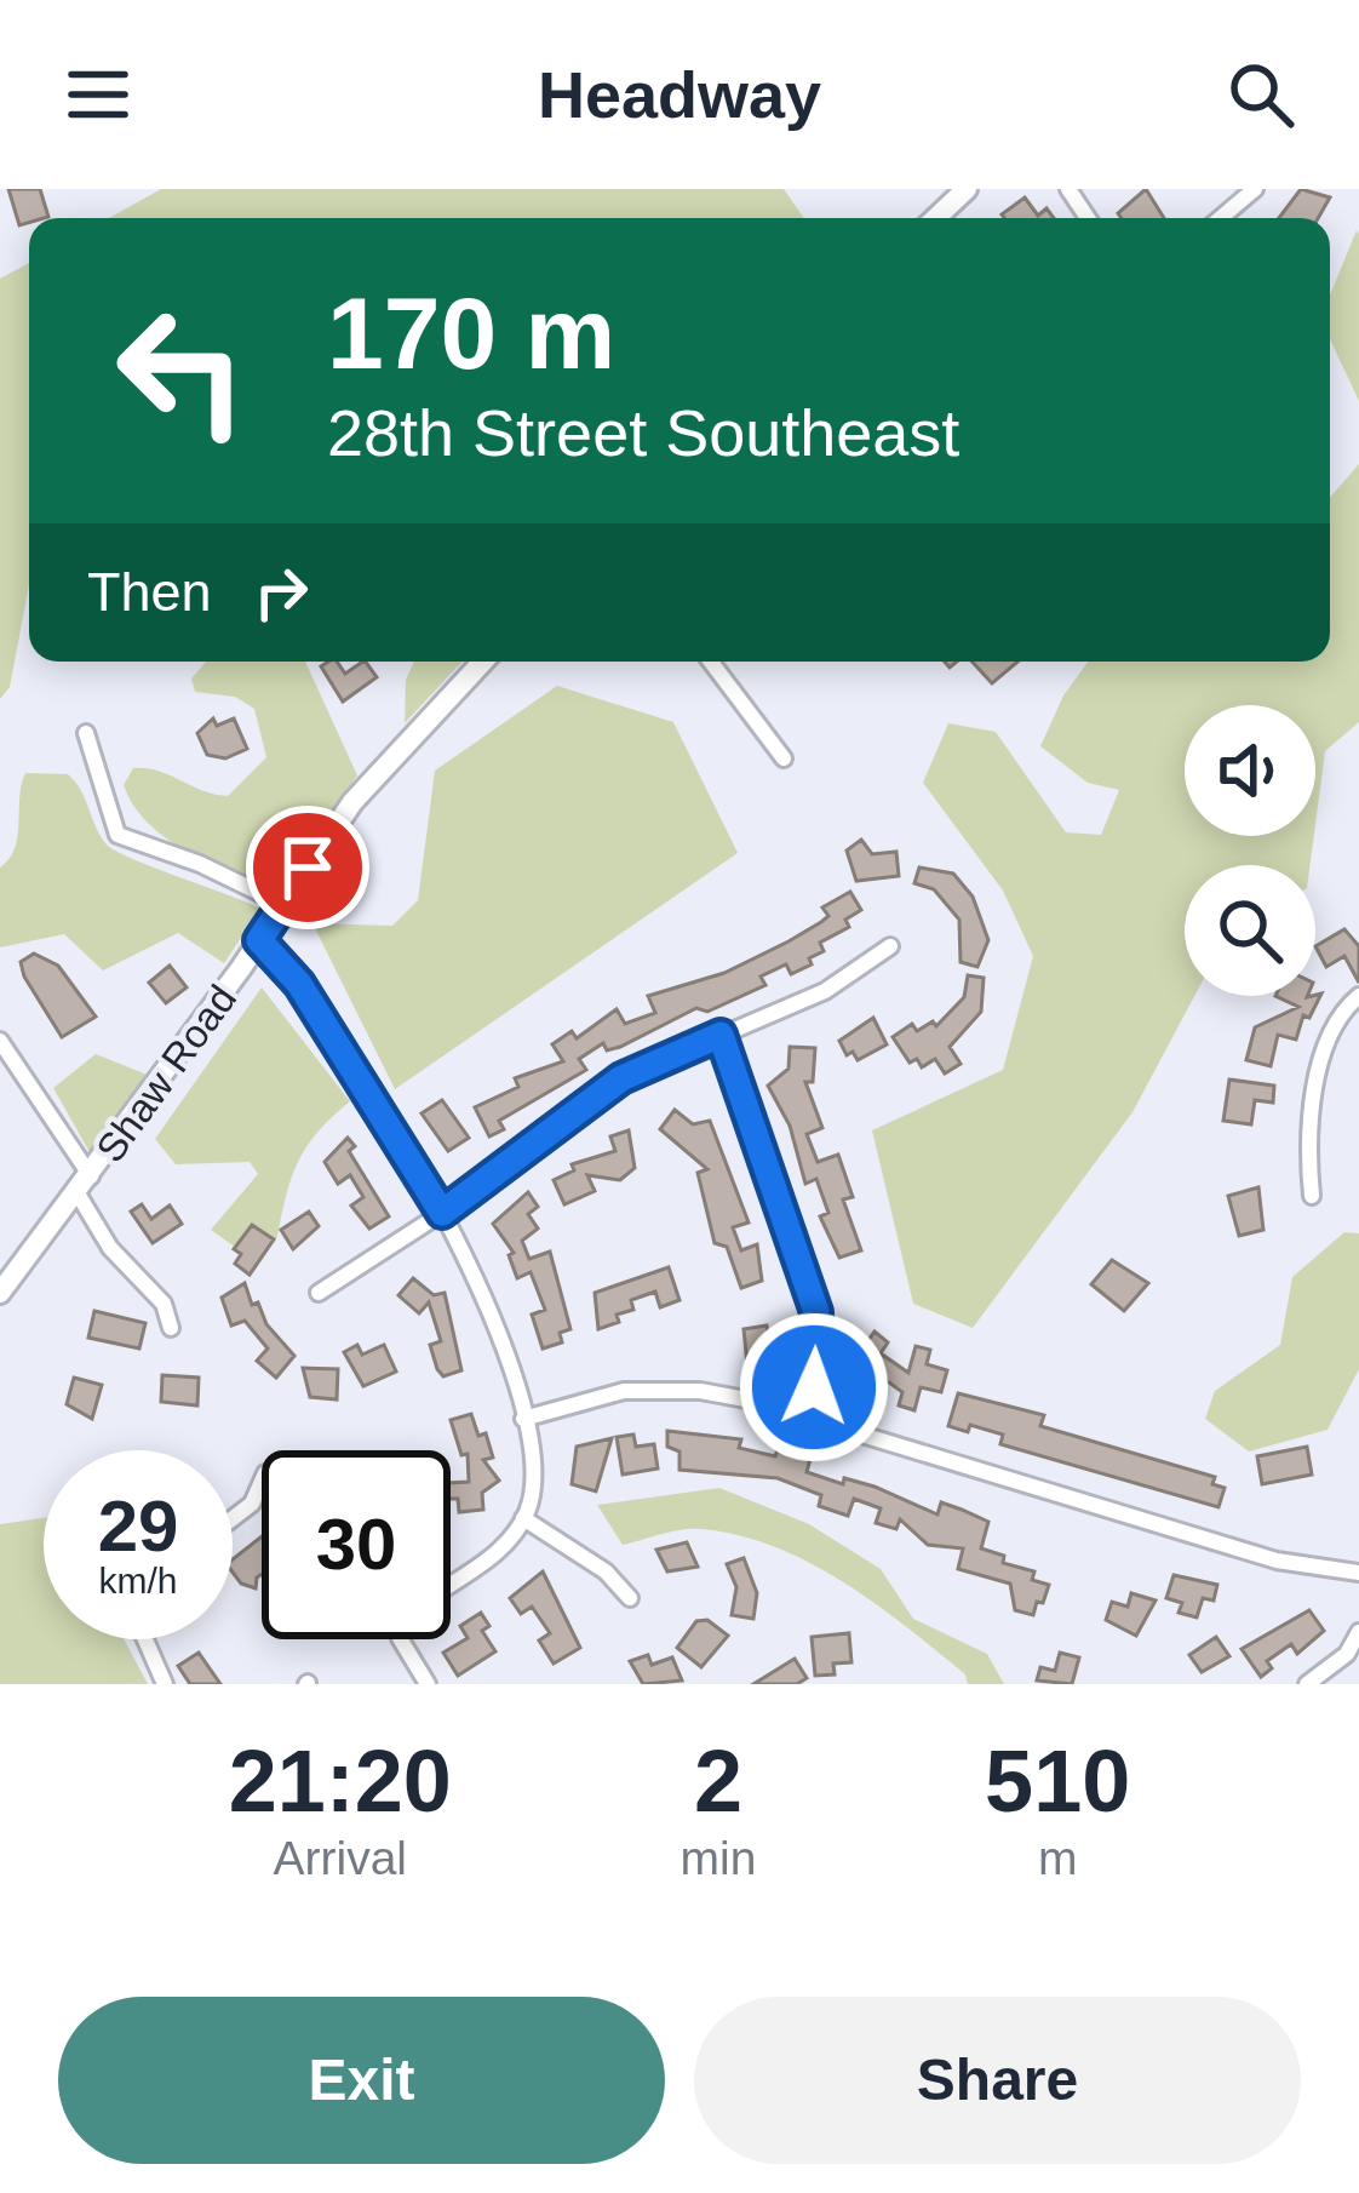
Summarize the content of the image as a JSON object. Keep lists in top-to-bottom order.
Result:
{
  "streets": {
    "main road": ["Shaw Road"]
  },
  "page": {
    "header": "Headway",
    "turn": ["170 m", "28th Street Southeast"],
    "then": "Then",
    "speed": "29 km/h",
    "limit": "30",
    "eta": [
      "21:20",
      "Arrival",
      "2",
      "min",
      "510",
      "m"
    ],
    "buttons": ["Exit", "Share"]
  }
}
